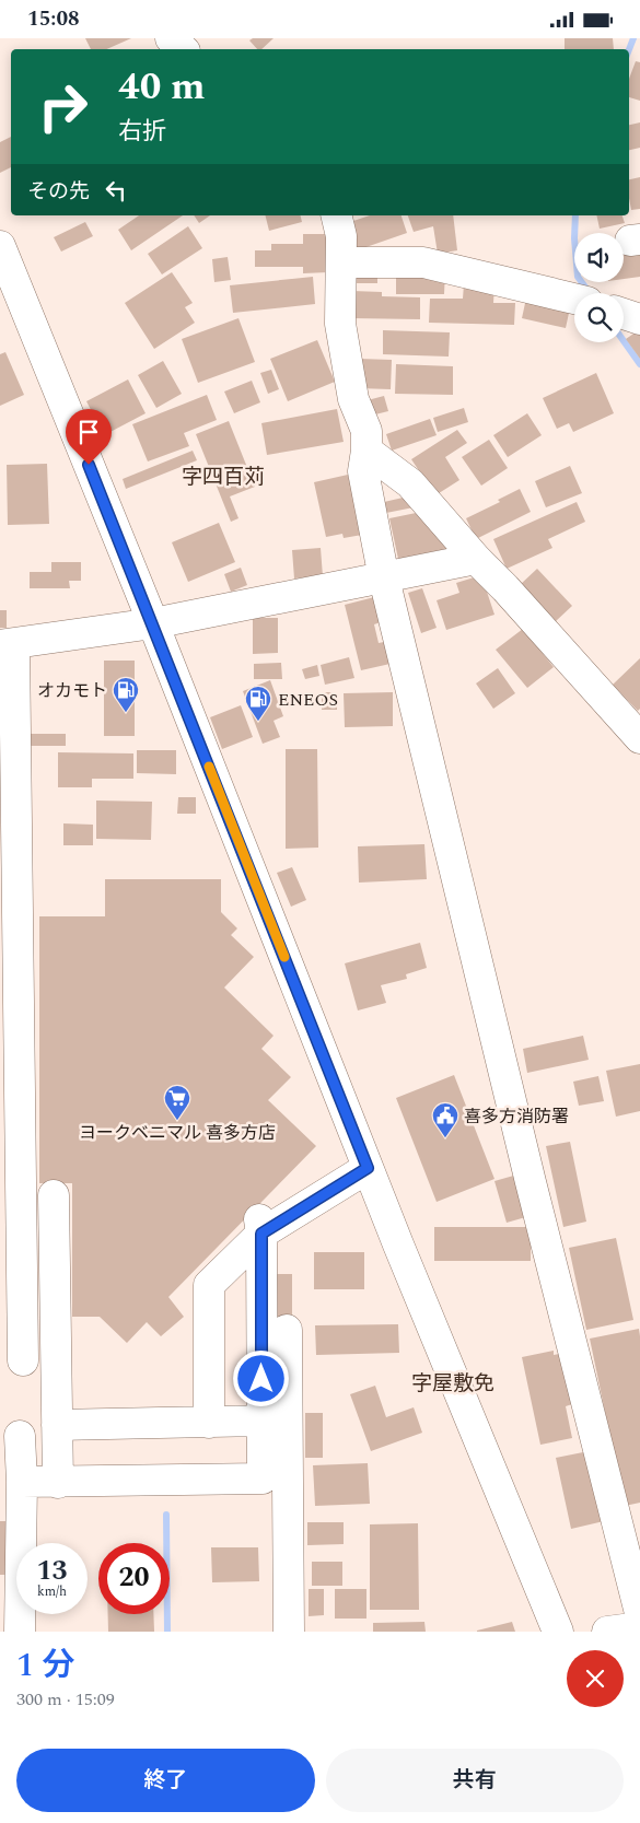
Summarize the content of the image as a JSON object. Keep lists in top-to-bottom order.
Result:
{
  "districts": ["字四百苅", "字屋敷免"],
  "places": {
    "fuel station": ["オカモト", "ENEOS"],
    "supermarket": ["ヨークベニマル 喜多方店"],
    "public building": ["喜多方消防署"]
  },
  "page": {
    "status": "15:08",
    "turn": ["40 m", "右折"],
    "then": "その先",
    "speed": "13 km/h",
    "limit": "20",
    "heading": ["1 分", "300 m · 15:09"],
    "buttons": ["終了", "共有"]
  }
}
